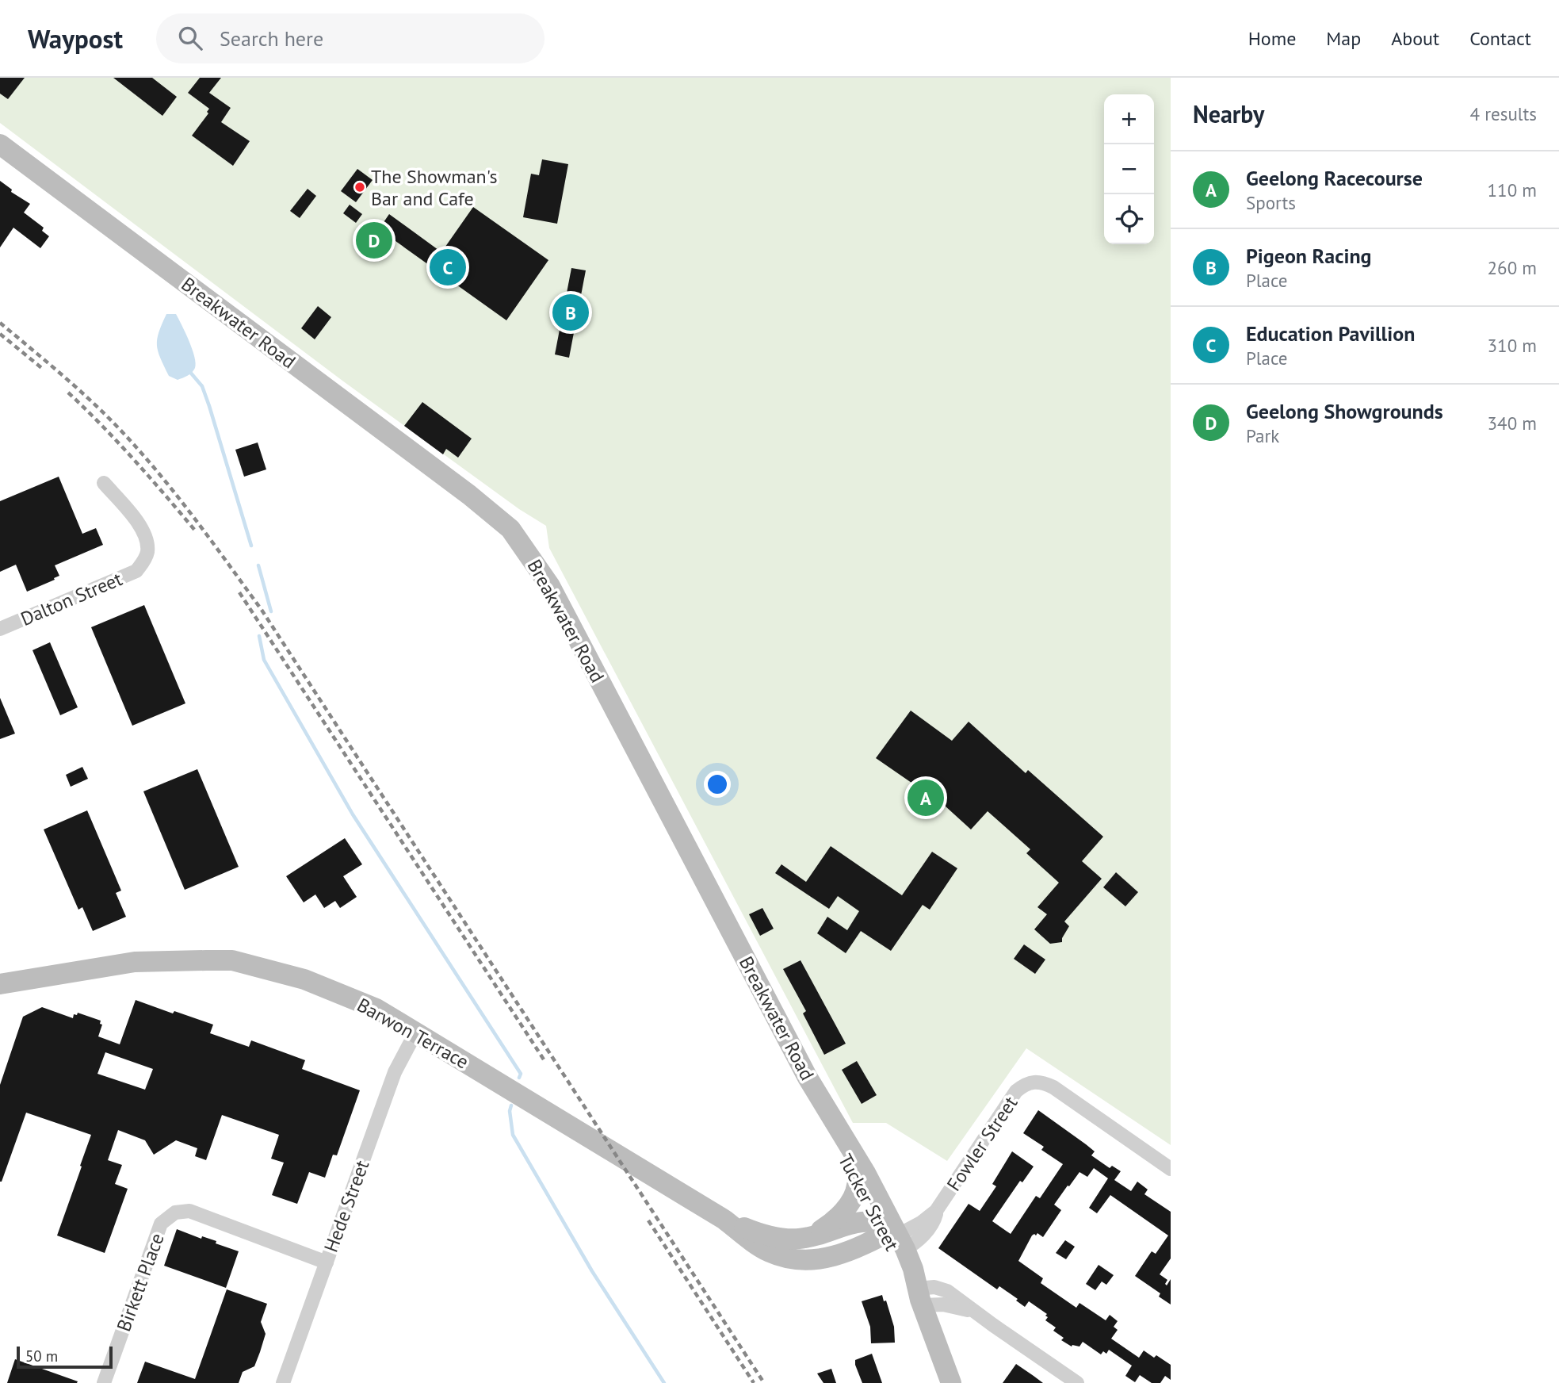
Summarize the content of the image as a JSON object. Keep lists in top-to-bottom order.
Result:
{
  "streets": {
    "street": [
      "Breakwater Road",
      "Dalton Street",
      "Barwon Terrace",
      "Fowler Street",
      "Tucker Street",
      "Hede Street",
      "Birkett Place"
    ]
  },
  "crossings": [
    ["Breakwater Road", "Tucker Street"],
    ["Barwon Terrace", "Fowler Street"],
    ["Barwon Terrace", "Tucker Street"],
    ["Barwon Terrace", "Hede Street"],
    ["Fowler Street", "Tucker Street"],
    ["Hede Street", "Birkett Place"]
  ],
  "places": ["The Showman's Bar and Cafe"],
  "scale_bar": "50 m",
  "page": {
    "header": "Waypost",
    "search": "Search here",
    "nav": [
      "Home",
      "Map",
      "About",
      "Contact"
    ],
    "heading": ["Nearby", "4 results"],
    "map_buttons": ["+", "−"],
    "list": [
      {
        "mark": "A",
        "name": "Geelong Racecourse",
        "note": "Sports",
        "value": "110 m"
      },
      {
        "mark": "B",
        "name": "Pigeon Racing",
        "note": "Place",
        "value": "260 m"
      },
      {
        "mark": "C",
        "name": "Education Pavillion",
        "note": "Place",
        "value": "310 m"
      },
      {
        "mark": "D",
        "name": "Geelong Showgrounds",
        "note": "Park",
        "value": "340 m"
      }
    ],
    "pins": [
      "D",
      "C",
      "B",
      "A"
    ],
    "scale": "50 m"
  }
}
